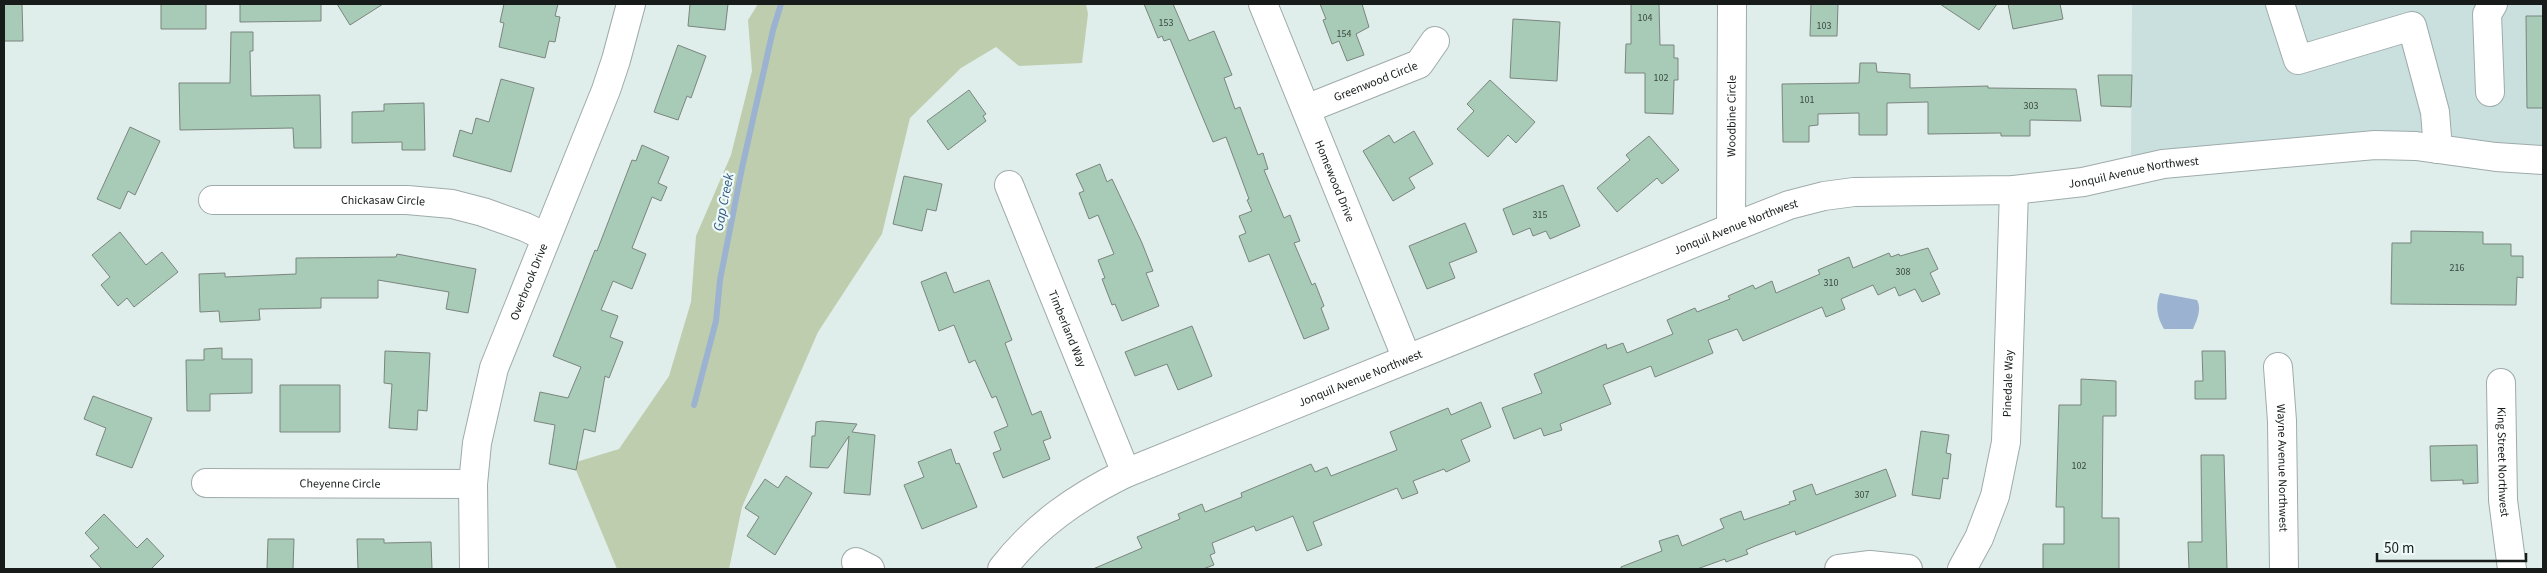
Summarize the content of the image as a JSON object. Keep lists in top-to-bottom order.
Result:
{
  "streets": {
    "street": [
      "Greenwood Circle",
      "Woodbine Circle",
      "Jonquil Avenue Northwest",
      "Homewood Drive",
      "Chickasaw Circle",
      "Overbrook Drive",
      "Timberland Way",
      "Pinedale Way",
      "King Street Northwest",
      "Wayne Avenue Northwest",
      "Cheyenne Circle"
    ]
  },
  "crossings": [
    ["Greenwood Circle", "Homewood Drive"],
    ["Woodbine Circle", "Jonquil Avenue Northwest"],
    ["Jonquil Avenue Northwest", "Homewood Drive"],
    ["Jonquil Avenue Northwest", "Timberland Way"],
    ["Jonquil Avenue Northwest", "Pinedale Way"],
    ["Chickasaw Circle", "Overbrook Drive"],
    ["Overbrook Drive", "Cheyenne Circle"]
  ],
  "water": ["Gap Creek"],
  "house_numbers": [
    "104",
    "153",
    "103",
    "154",
    "102",
    "101",
    "303",
    "315",
    "216",
    "308",
    "310",
    "102",
    "307"
  ],
  "scale_bar": "50 m"
}
